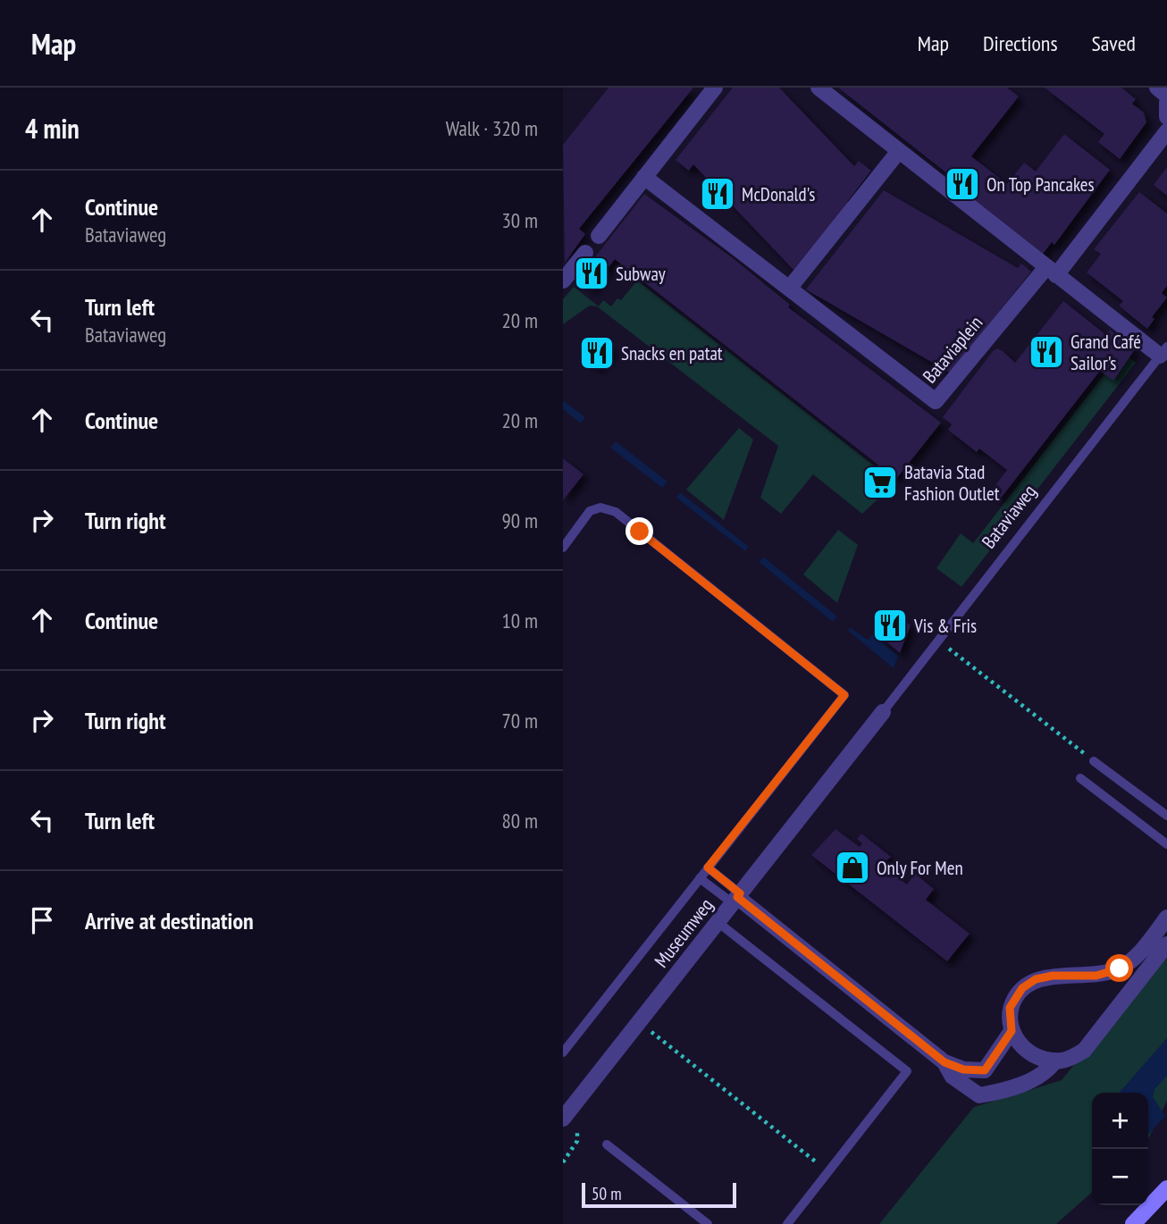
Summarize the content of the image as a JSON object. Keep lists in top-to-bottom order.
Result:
{
  "streets": {
    "street": ["Bataviaplein", "Museumweg"],
    "lane": ["Bataviaweg"]
  },
  "crossings": [
    ["Bataviaweg", "Museumweg"]
  ],
  "places": {
    "restaurant": [
      "On Top Pancakes",
      "McDonald's",
      "Subway",
      "Grand Café Sailor's",
      "Snacks en patat",
      "Vis & Fris"
    ],
    "supermarket": ["Batavia Stad Fashion Outlet"],
    "shop": ["Only For Men"]
  },
  "scale_bar": "50 m",
  "page": {
    "header": "Map",
    "nav": ["Map", "Directions", "Saved"],
    "heading": ["4 min", "Walk · 320 m"],
    "list": [
      ["Continue", "Bataviaweg", "30 m"],
      ["Turn left", "Bataviaweg", "20 m"],
      ["Continue", "20 m"],
      ["Turn right", "90 m"],
      ["Continue", "10 m"],
      ["Turn right", "70 m"],
      ["Turn left", "80 m"],
      "Arrive at destination"
    ],
    "map_buttons": ["+", "−"],
    "scale": "50 m"
  }
}
